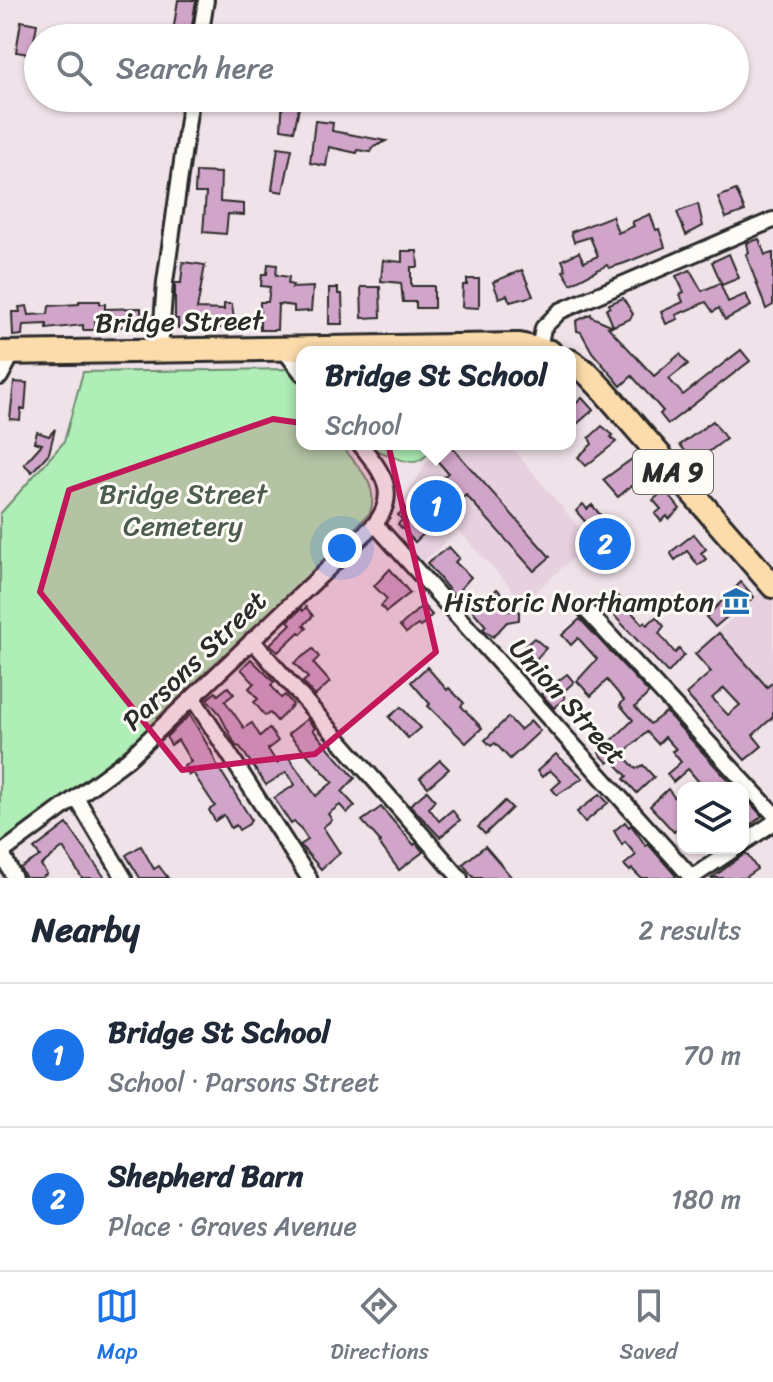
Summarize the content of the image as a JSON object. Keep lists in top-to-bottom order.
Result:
{
  "streets": {
    "highway": ["Bridge Street", "MA 9"],
    "street": ["Parsons Street", "Union Street"]
  },
  "crossings": [
    ["Parsons Street", "Union Street"]
  ],
  "parks": ["Bridge Street Cemetery"],
  "places": {
    "museum": ["Historic Northampton"]
  },
  "page": {
    "search": "Search here",
    "popup": ["Bridge St School", "School"],
    "pins": ["1", "2"],
    "heading": ["Nearby", "2 results"],
    "list": [
      {
        "mark": "1",
        "name": "Bridge St School",
        "note": "School · Parsons Street",
        "value": "70 m"
      },
      {
        "mark": "2",
        "name": "Shepherd Barn",
        "note": "Place · Graves Avenue",
        "value": "180 m"
      }
    ],
    "nav": ["Map", "Directions", "Saved"]
  }
}
